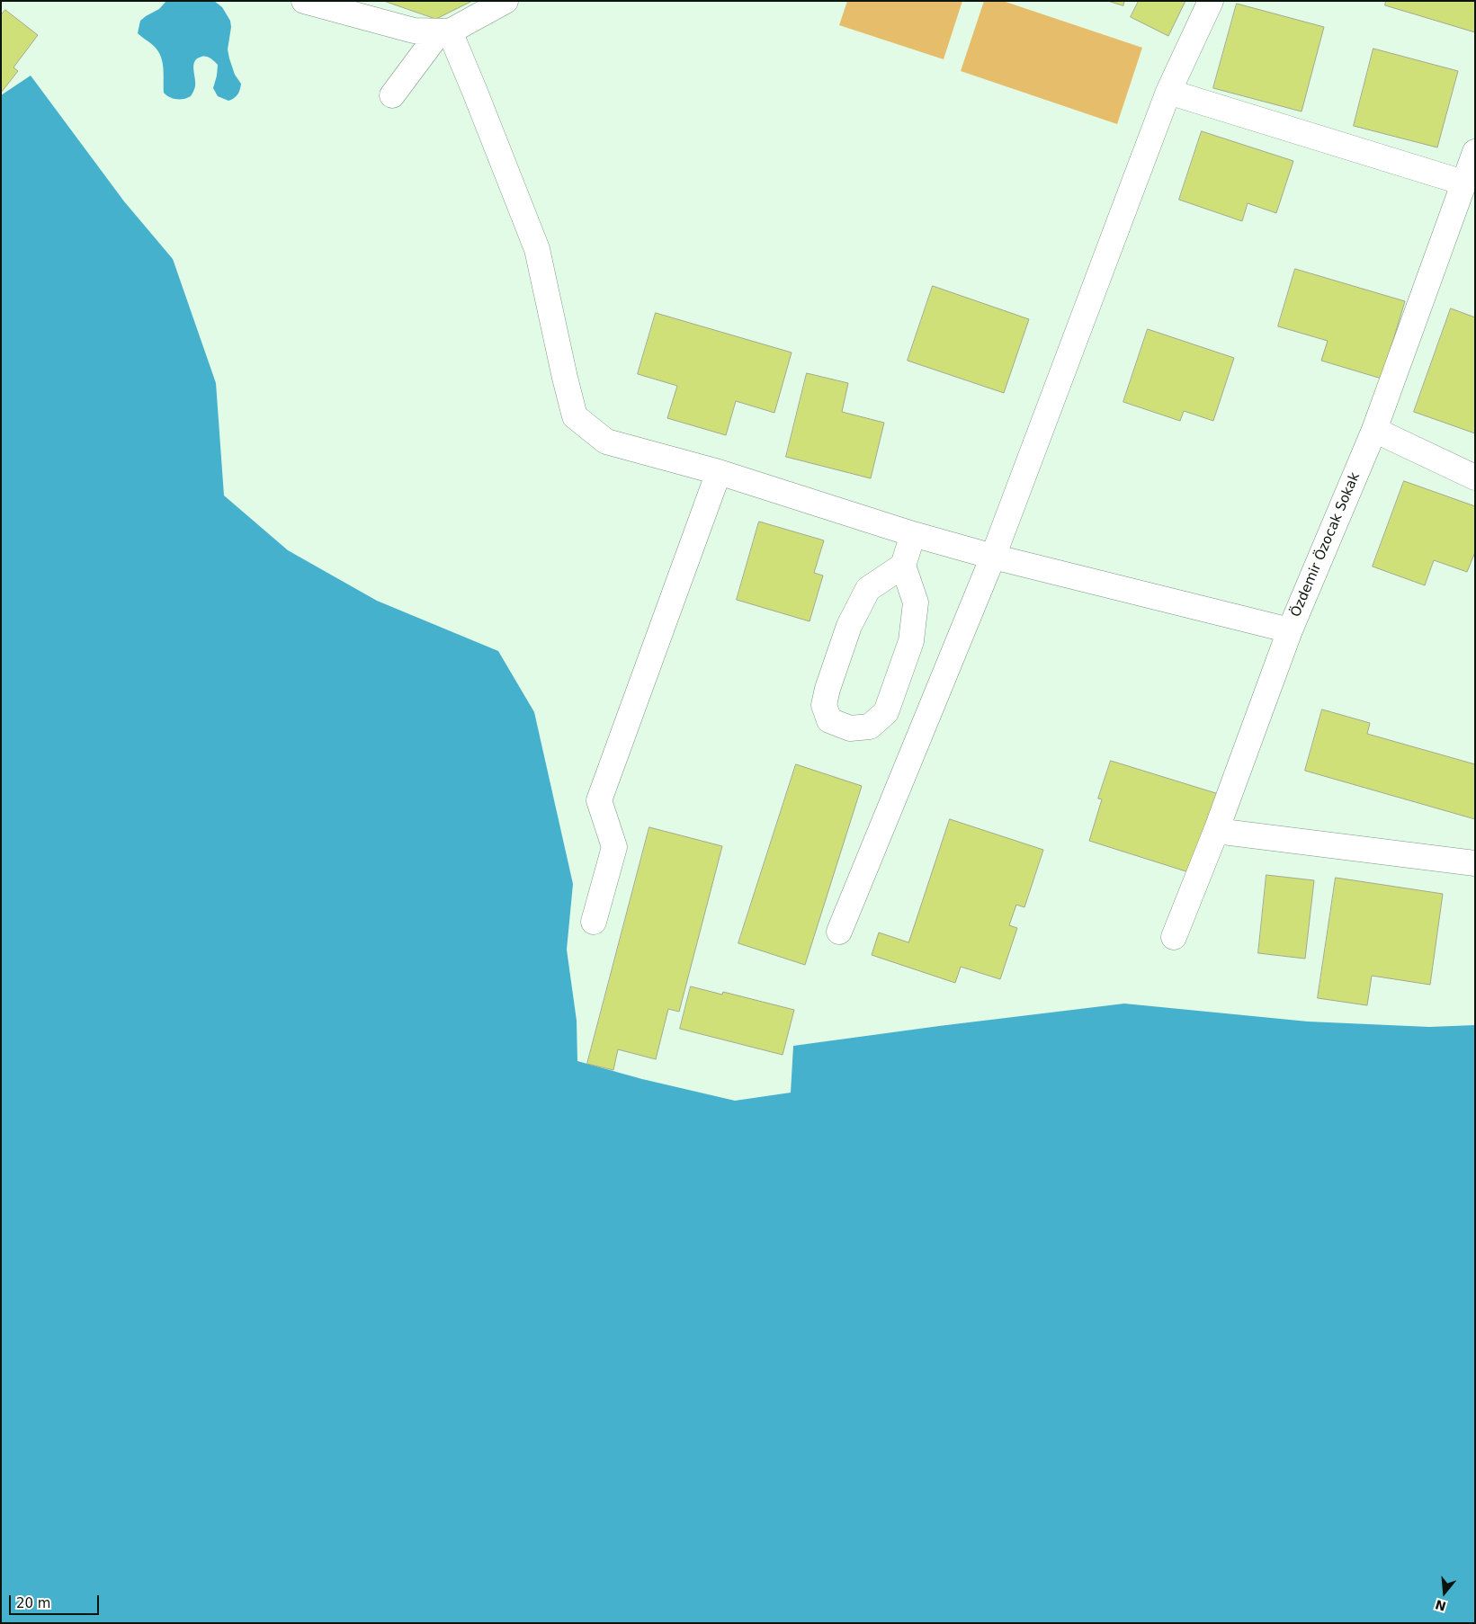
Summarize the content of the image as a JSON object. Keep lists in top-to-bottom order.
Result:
{
  "streets": {
    "street": ["Özdemir Özocak Sokak"]
  },
  "scale_bar": "20 m",
  "north": "bottom"
}
